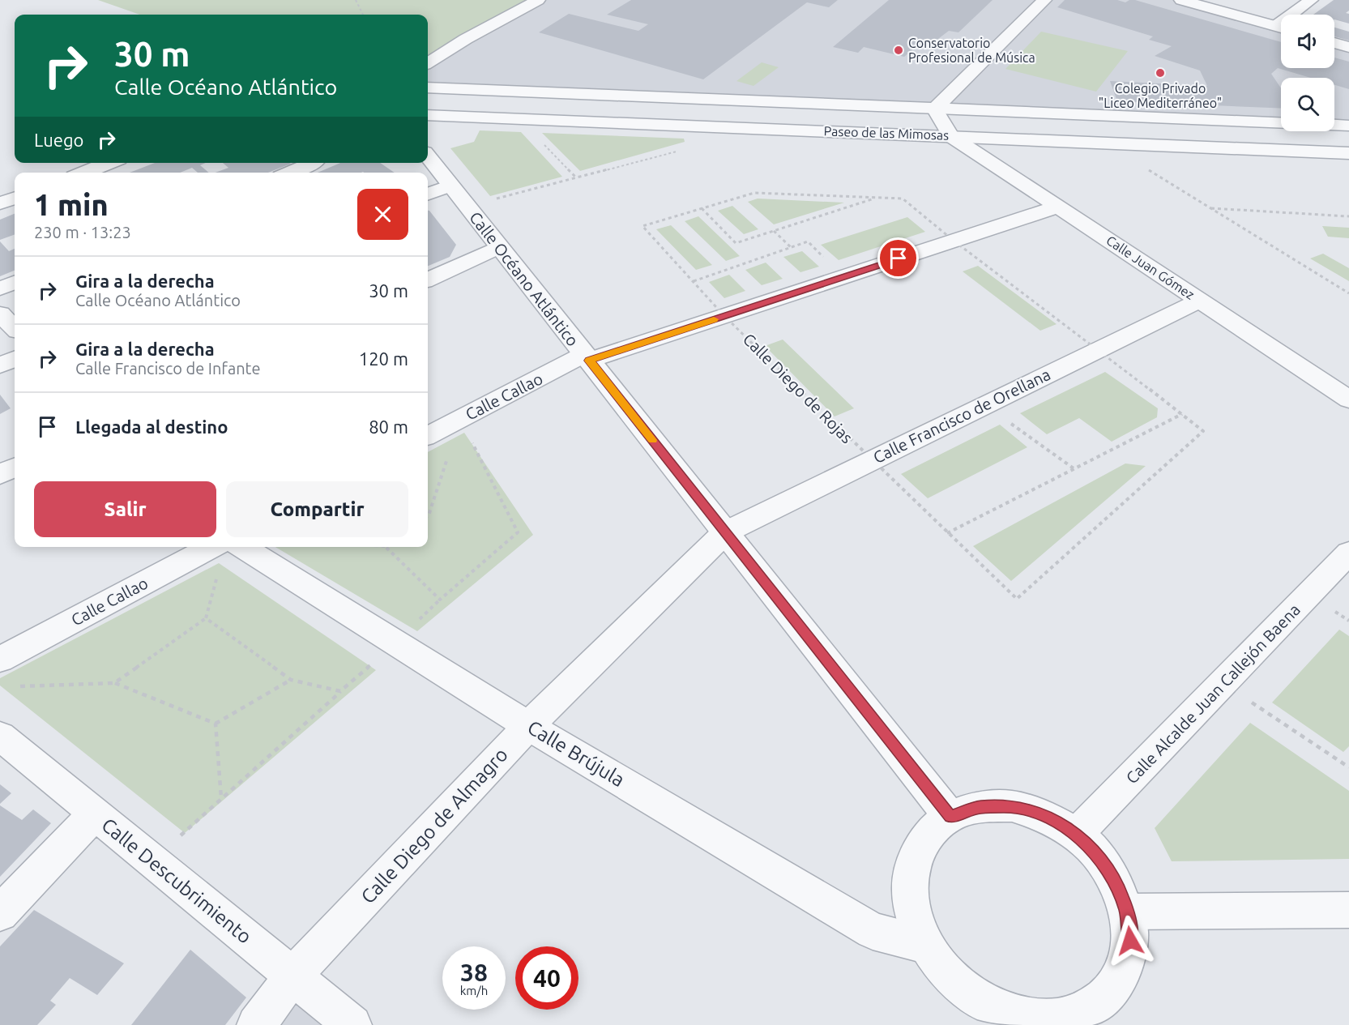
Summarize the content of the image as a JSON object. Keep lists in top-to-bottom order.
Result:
{
  "streets": {
    "street": [
      "Paseo de las Mimosas",
      "Calle Juan Gómez",
      "Calle Océano Atlántico",
      "Calle Callao",
      "Calle Francisco de Orellana",
      "Calle Alcalde Juan Callejón Baena",
      "Calle Brújula",
      "Calle Diego de Almagro",
      "Calle Descubrimiento"
    ],
    "path": ["Calle Diego de Rojas"]
  },
  "crossings": [
    ["Paseo de las Mimosas", "Calle Juan Gómez"],
    ["Calle Juan Gómez", "Calle Callao"],
    ["Calle Juan Gómez", "Calle Francisco de Orellana"],
    ["Calle Océano Atlántico", "Calle Callao"],
    ["Calle Océano Atlántico", "Calle Francisco de Orellana"],
    ["Calle Océano Atlántico", "Calle Diego de Almagro"],
    ["Calle Diego de Rojas", "Calle Callao"],
    ["Calle Diego de Rojas", "Calle Francisco de Orellana"],
    ["Calle Francisco de Orellana", "Calle Diego de Almagro"],
    ["Calle Brújula", "Calle Diego de Almagro"],
    ["Calle Diego de Almagro", "Calle Descubrimiento"]
  ],
  "places": ["Conservatorio Profesional de Música", "Colegio Privado \"Liceo Mediterráneo\""],
  "page": {
    "turn": ["30 m", "Calle Océano Atlántico"],
    "then": "Luego",
    "heading": ["1 min", "230 m · 13:23"],
    "list": [
      {
        "name": "Gira a la derecha",
        "note": "Calle Océano Atlántico",
        "value": "30 m"
      },
      {
        "name": "Gira a la derecha",
        "note": "Calle Francisco de Infante",
        "value": "120 m"
      },
      {
        "name": "Llegada al destino",
        "value": "80 m"
      }
    ],
    "buttons": ["Salir", "Compartir"],
    "speed": "38 km/h",
    "limit": "40"
  }
}
